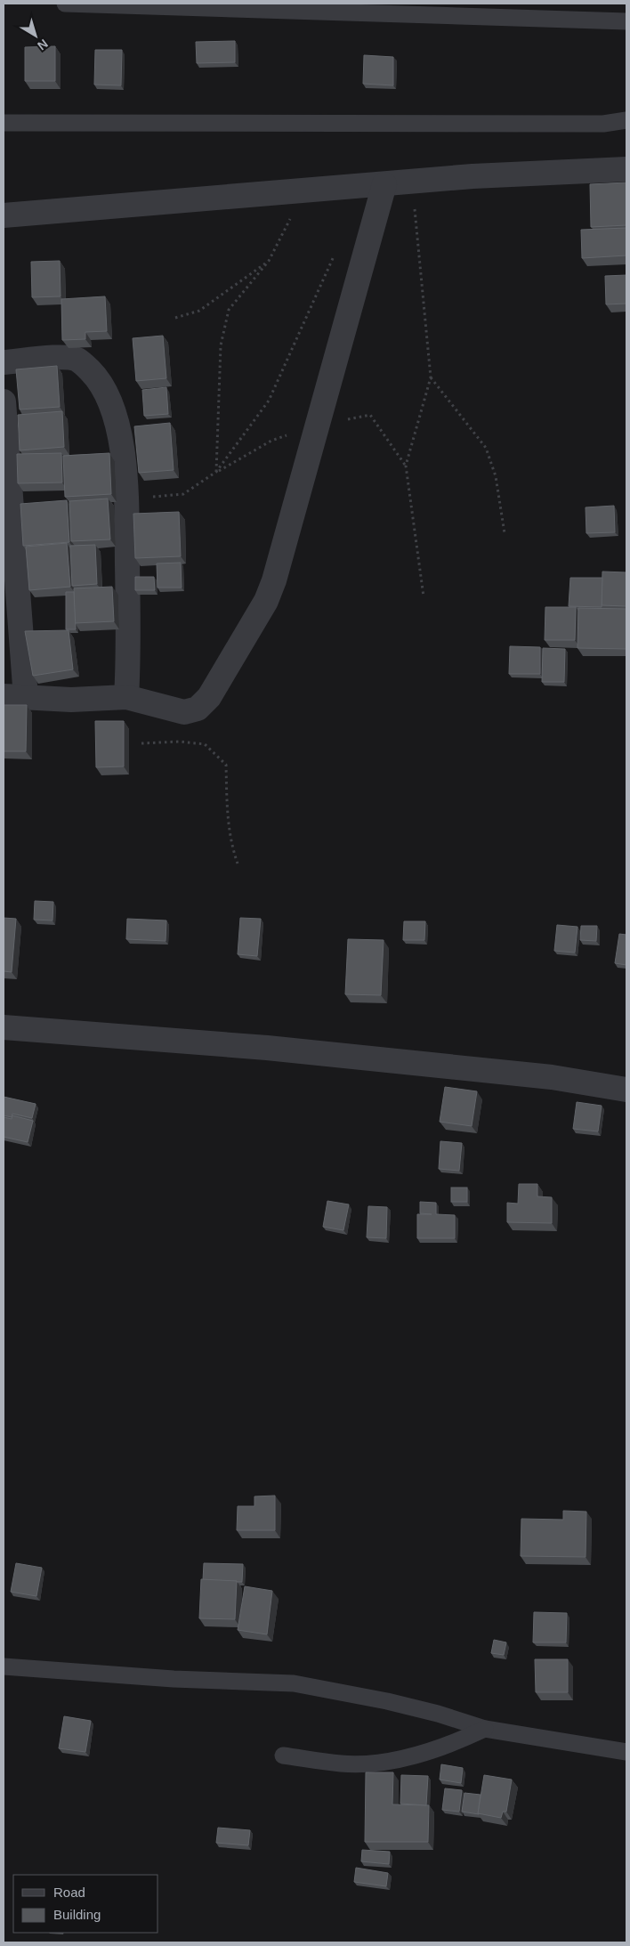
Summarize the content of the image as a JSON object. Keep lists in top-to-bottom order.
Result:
{
  "legend": ["Road", "Building"],
  "north": "bottom right"
}
